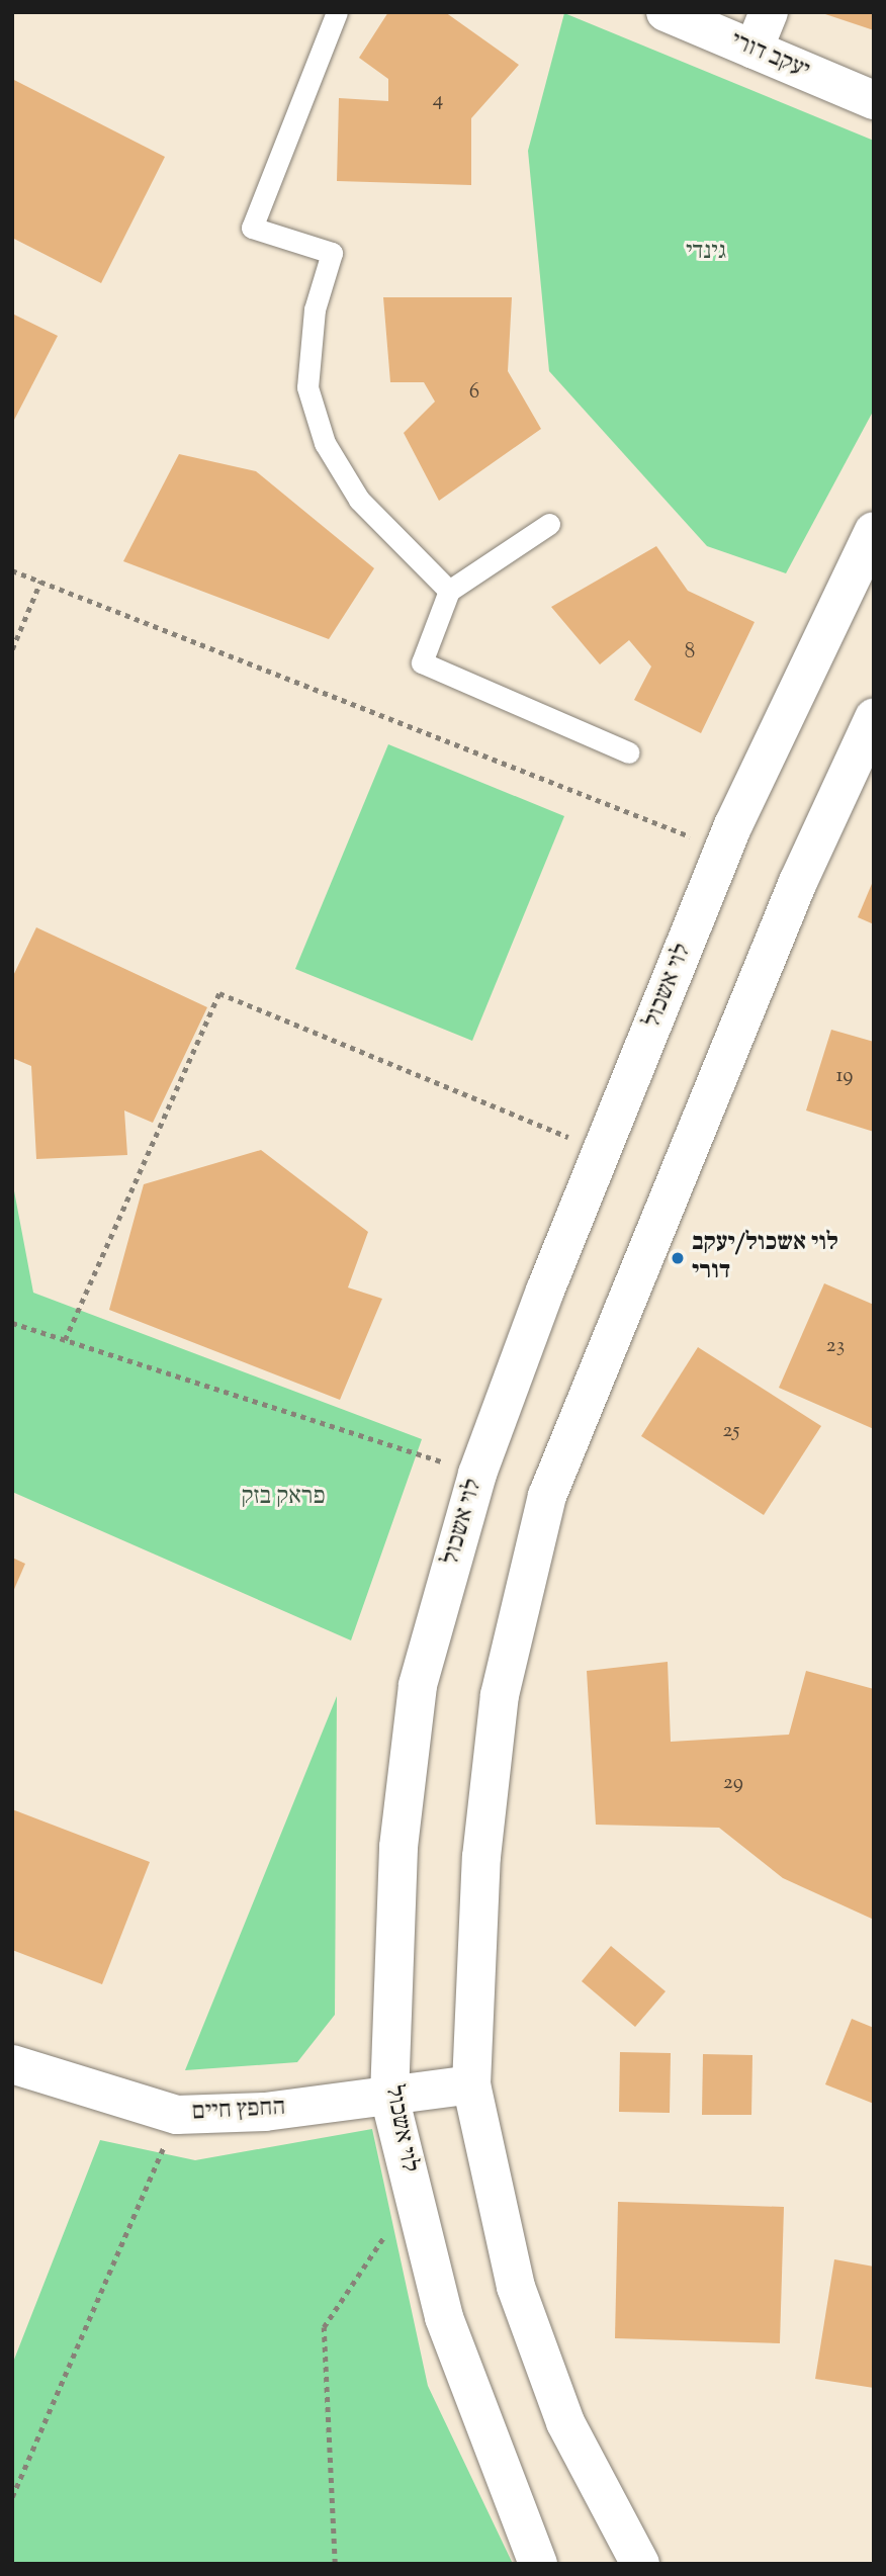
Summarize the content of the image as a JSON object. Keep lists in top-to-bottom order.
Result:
{
  "streets": {
    "street": ["יעקב דורי", "לוי אשכול", "החפץ חיים"]
  },
  "crossings": [
    ["לוי אשכול", "החפץ חיים"]
  ],
  "parks": ["גינדי", "פראק בזק"],
  "places": ["לוי אשכול/יעקב דורי"],
  "house_numbers": [
    "4",
    "6",
    "8",
    "19",
    "23",
    "25",
    "29"
  ]
}
